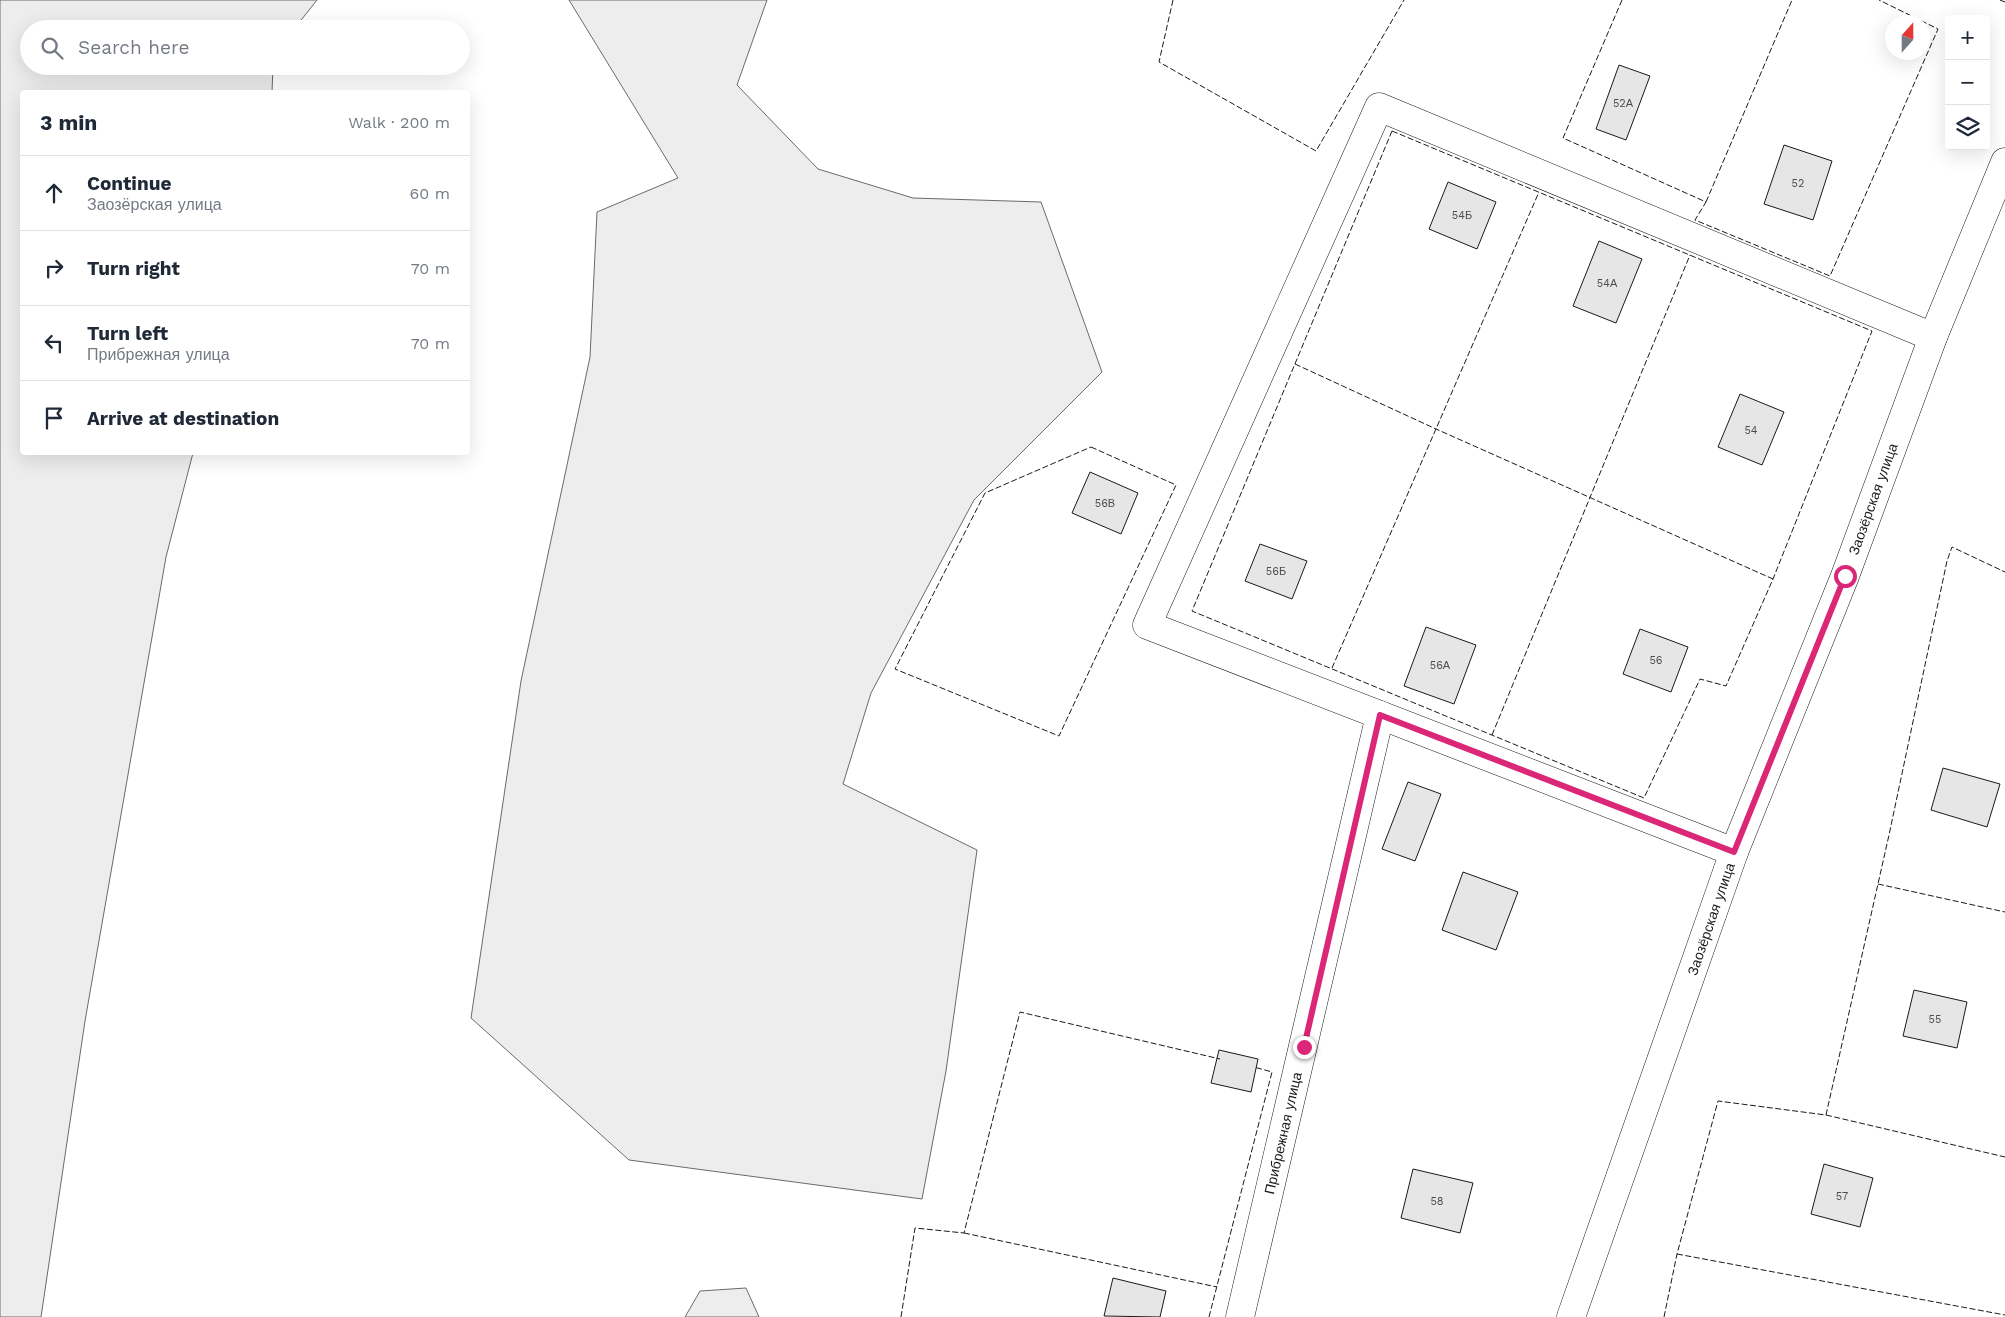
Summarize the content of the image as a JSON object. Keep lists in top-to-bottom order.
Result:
{
  "streets": {
    "street": ["Заозёрская улица", "Прибрежная улица"]
  },
  "house_numbers": [
    "52А",
    "52",
    "54Б",
    "54А",
    "54",
    "56В",
    "56Б",
    "56",
    "56А",
    "55",
    "57",
    "58"
  ],
  "north": "top",
  "page": {
    "map_buttons": ["+", "−"],
    "search": "Search here",
    "heading": ["3 min", "Walk · 200 m"],
    "list": [
      ["Continue", "Заозёрская улица", "60 m"],
      ["Turn right", "70 m"],
      ["Turn left", "Прибрежная улица", "70 m"],
      "Arrive at destination"
    ]
  }
}
